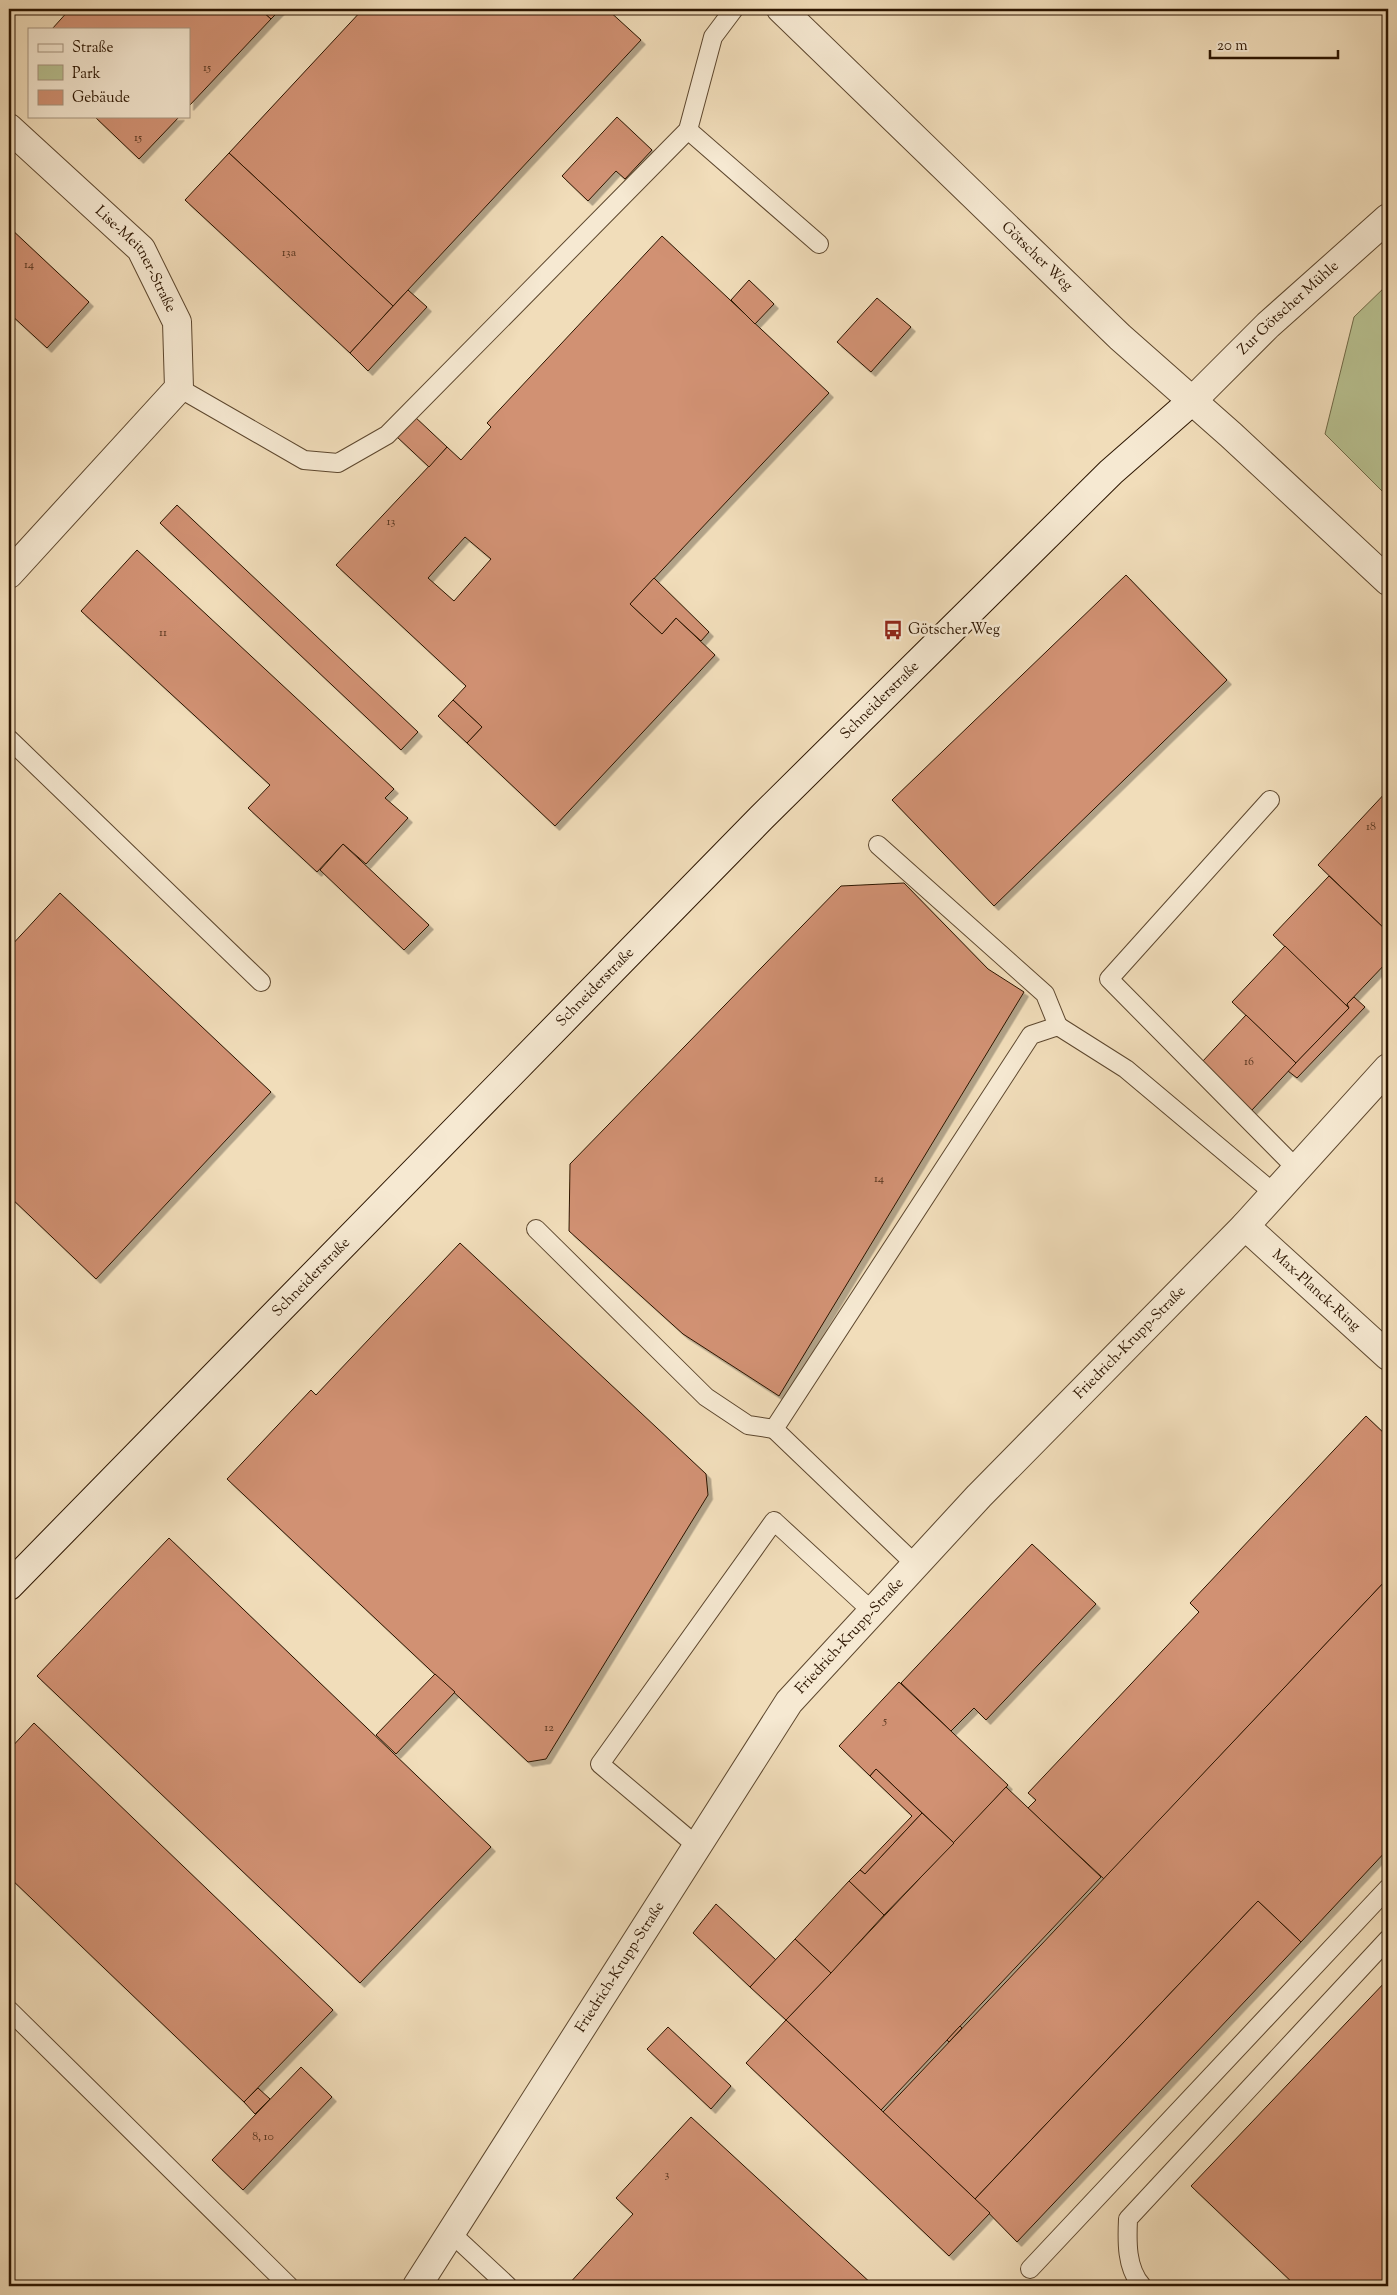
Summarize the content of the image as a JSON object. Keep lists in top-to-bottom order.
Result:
{
  "streets": {
    "street": [
      "Götscher Weg",
      "Lise-Meitner-Straße",
      "Zur Götscher Mühle",
      "Schneiderstraße",
      "Max-Planck-Ring",
      "Friedrich-Krupp-Straße"
    ]
  },
  "crossings": [
    ["Götscher Weg", "Zur Götscher Mühle"],
    ["Götscher Weg", "Schneiderstraße"],
    ["Zur Götscher Mühle", "Schneiderstraße"],
    ["Max-Planck-Ring", "Friedrich-Krupp-Straße"]
  ],
  "places": {
    "bus stop": ["Götscher Weg"]
  },
  "house_numbers": [
    "15",
    "15",
    "13a",
    "14",
    "13",
    "11",
    "18",
    "16",
    "14",
    "5",
    "12",
    "8, 10",
    "3"
  ],
  "legend": ["Straße", "Park", "Gebäude"],
  "scale_bar": "20 m"
}
